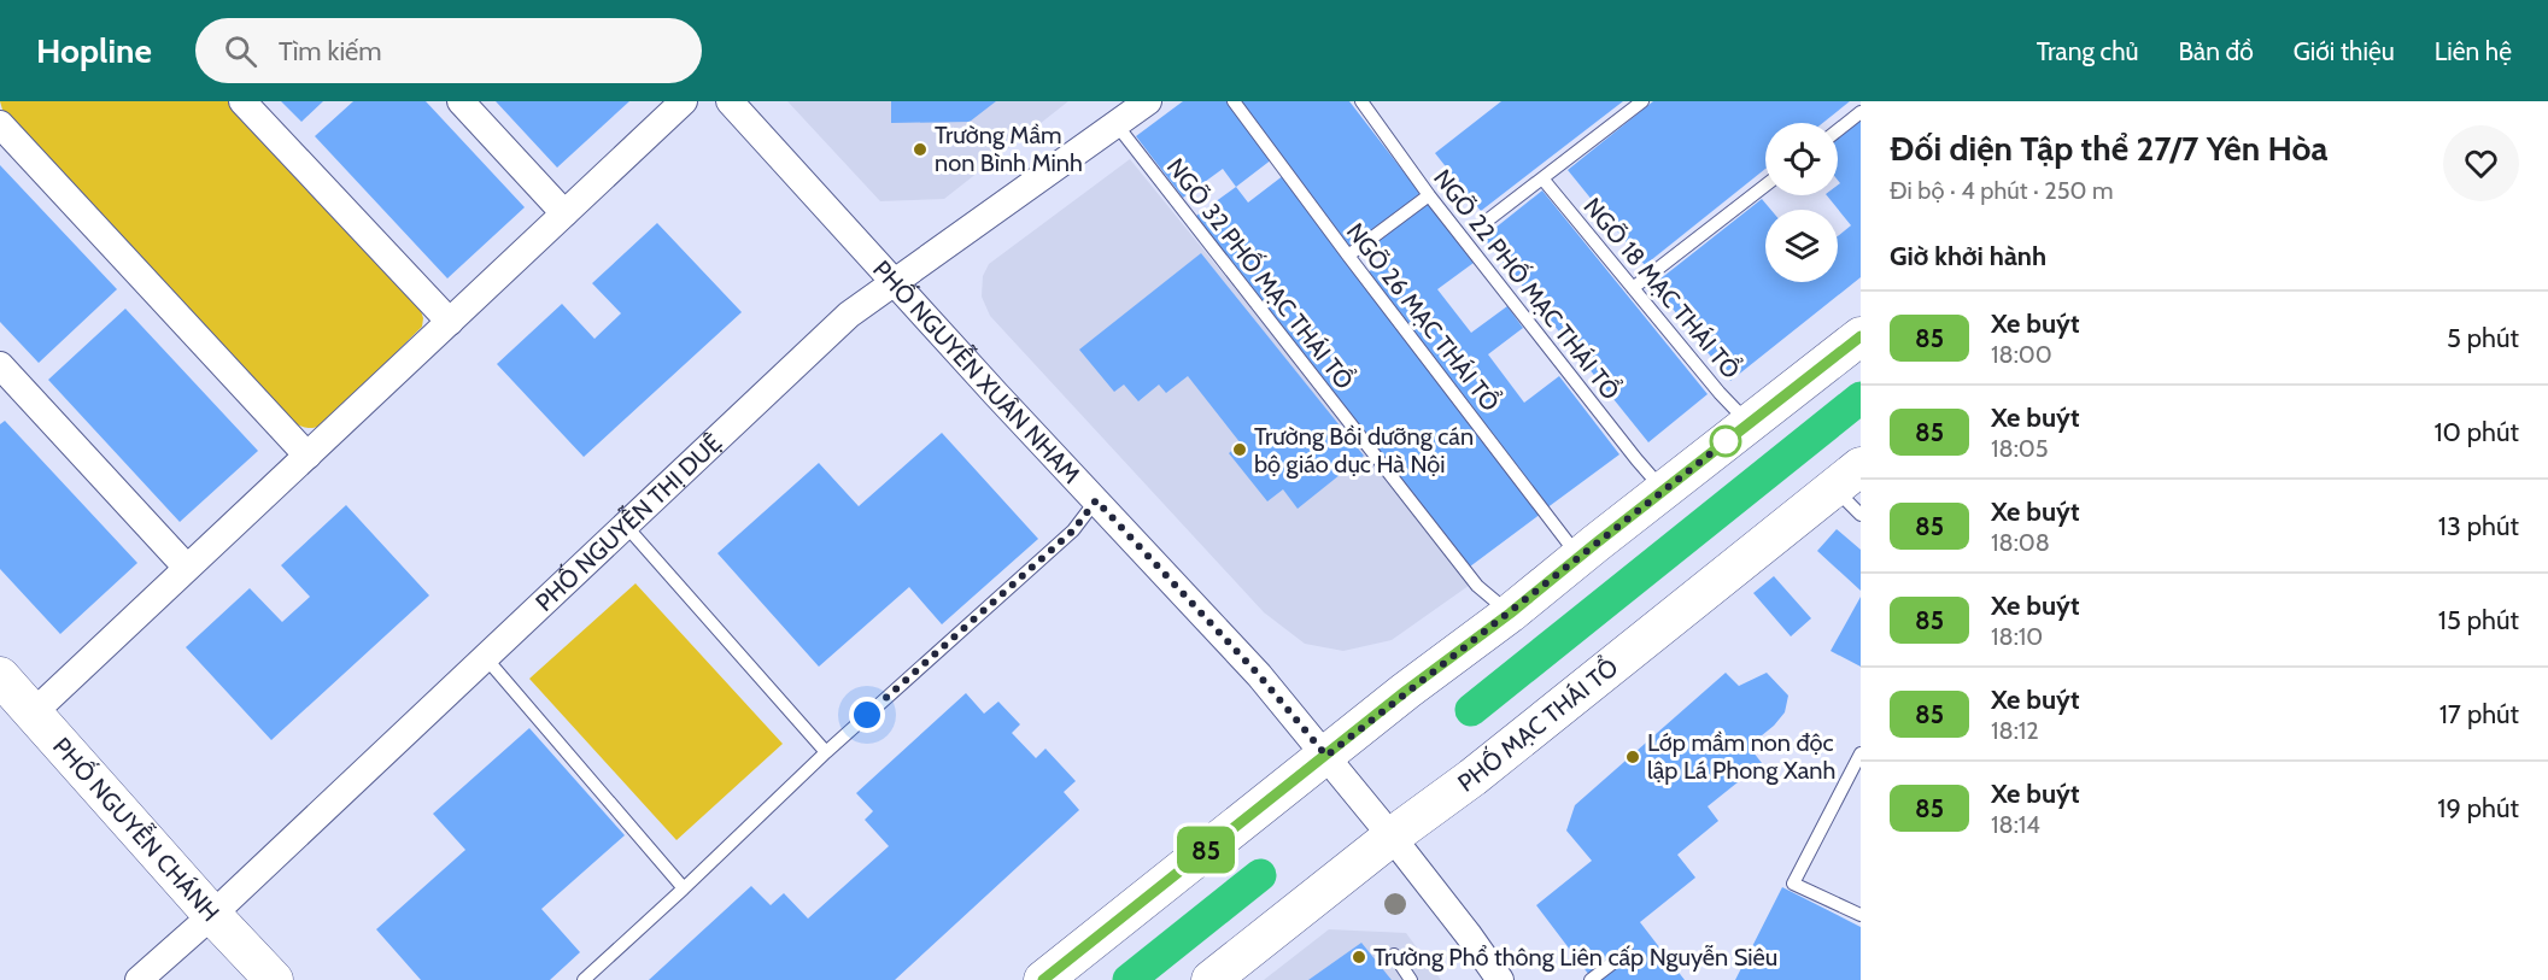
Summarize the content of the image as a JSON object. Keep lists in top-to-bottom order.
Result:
{
  "streets": {
    "street": [
      "PHỐ NGUYỄN XUÂN NHAM",
      "PHỐ NGUYỄN THỊ DUỆ",
      "PHỐ MẠC THÁI TỔ",
      "PHỐ NGUYỄN CHÁNH"
    ],
    "lane": [
      "NGÕ 32 PHỐ MẠC THÁI TỔ",
      "NGÕ 22 PHỐ MẠC THÁI TỔ",
      "NGÕ 18 MẠC THÁI TỔ",
      "NGÕ 26 MẠC THÁI TỔ"
    ]
  },
  "crossings": [
    ["NGÕ 32 PHỐ MẠC THÁI TỔ", "PHỐ NGUYỄN THỊ DUỆ"],
    ["PHỐ NGUYỄN XUÂN NHAM", "PHỐ NGUYỄN THỊ DUỆ"],
    ["PHỐ NGUYỄN XUÂN NHAM", "PHỐ MẠC THÁI TỔ"],
    ["PHỐ NGUYỄN THỊ DUỆ", "PHỐ NGUYỄN CHÁNH"]
  ],
  "places": [
    "Trường Mầm non Bình Minh",
    "Trường Bồi dưỡng cán bộ giáo dục Hà Nội",
    "Lớp mầm non độc lập Lá Phong Xanh",
    "Trường Phổ thông Liên cấp Nguyễn Siêu"
  ],
  "lines": ["bus line 85"],
  "page": {
    "header": "Hopline",
    "search": "Tìm kiếm",
    "nav": [
      "Trang chủ",
      "Bản đồ",
      "Giới thiệu",
      "Liên hệ"
    ],
    "on_map": "85",
    "heading": [
      ["Đối diện Tập thể 27/7 Yên Hòa", "Đi bộ · 4 phút · 250 m"],
      "Giờ khởi hành"
    ],
    "list": [
      {
        "mark": "85",
        "name": "Xe buýt",
        "note": "18:00",
        "value": "5 phút"
      },
      {
        "mark": "85",
        "name": "Xe buýt",
        "note": "18:05",
        "value": "10 phút"
      },
      {
        "mark": "85",
        "name": "Xe buýt",
        "note": "18:08",
        "value": "13 phút"
      },
      {
        "mark": "85",
        "name": "Xe buýt",
        "note": "18:10",
        "value": "15 phút"
      },
      {
        "mark": "85",
        "name": "Xe buýt",
        "note": "18:12",
        "value": "17 phút"
      },
      {
        "mark": "85",
        "name": "Xe buýt",
        "note": "18:14",
        "value": "19 phút"
      }
    ]
  }
}
